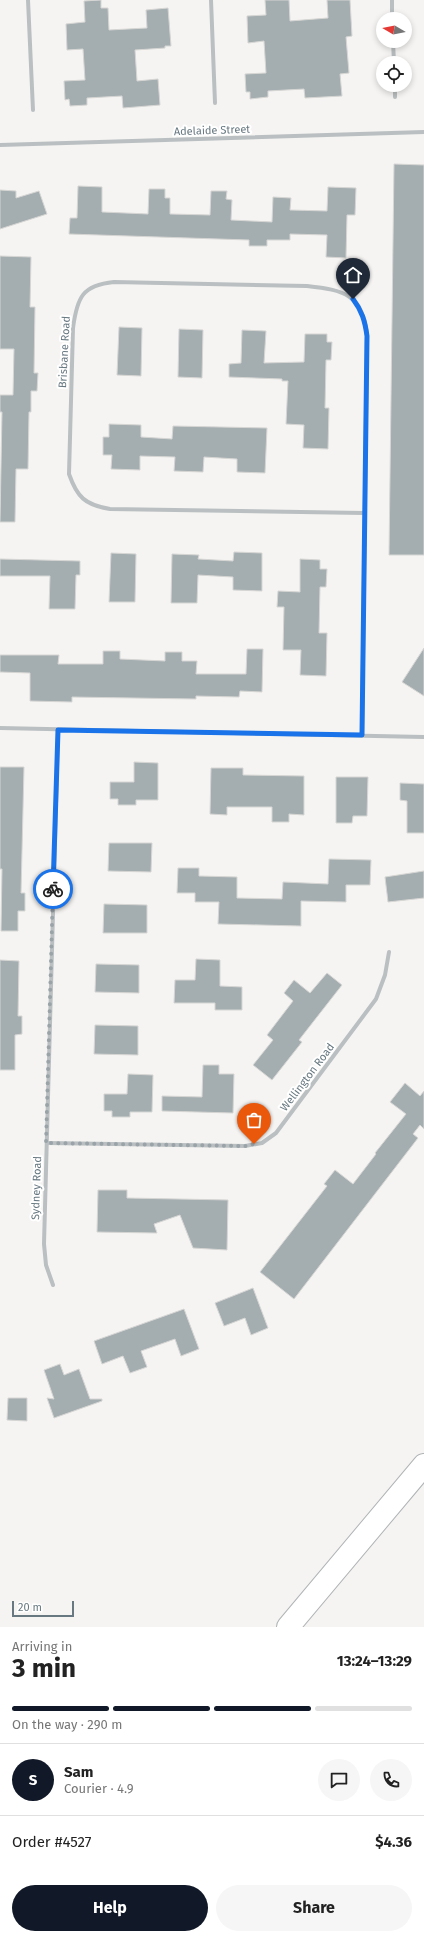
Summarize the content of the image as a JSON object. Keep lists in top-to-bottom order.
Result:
{
  "streets": {
    "street": [
      "Adelaide Street",
      "Brisbane Road",
      "Wellington Road",
      "Sydney Road"
    ]
  },
  "crossings": [
    ["Wellington Road", "Sydney Road"]
  ],
  "scale_bar": "20 m",
  "north": "left",
  "page": {
    "scale": "20 m",
    "heading": ["3 min", "Arriving in", "13:24–13:29"],
    "panel": [
      "Sam",
      "Courier · 4.9",
      "Order #4527",
      "$4.36"
    ],
    "bar": "On the way · 290 m",
    "round": "S",
    "buttons": ["Help", "Share"]
  }
}
